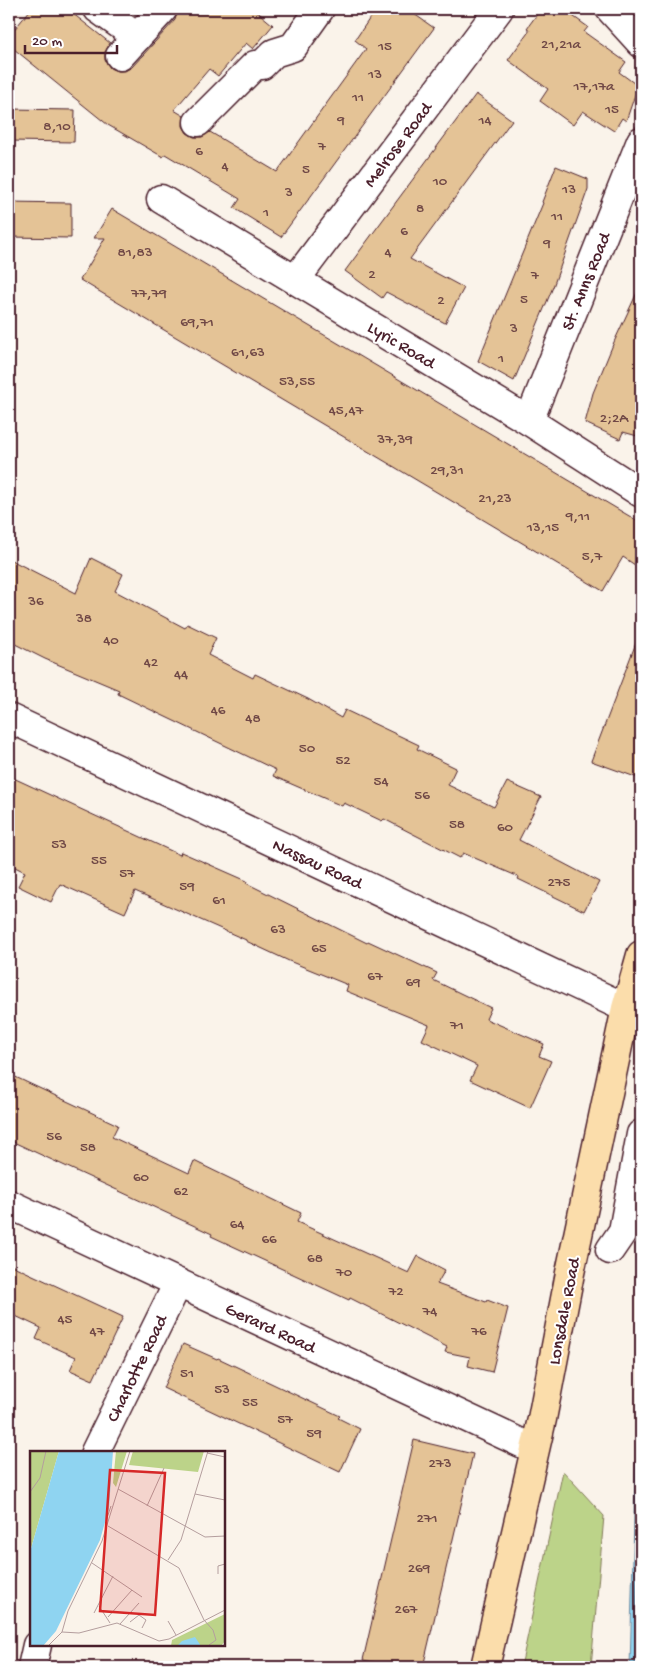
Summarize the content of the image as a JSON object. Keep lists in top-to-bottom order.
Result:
{
  "streets": {
    "main road": ["Lonsdale Road"],
    "street": [
      "Melrose Road",
      "St. Anns Road",
      "Lyric Road",
      "Nassau Road",
      "Gerard Road",
      "Charlotte Road"
    ]
  },
  "crossings": [
    ["Melrose Road", "Lyric Road"],
    ["St. Anns Road", "Lyric Road"],
    ["Nassau Road", "Lonsdale Road"],
    ["Lonsdale Road", "Gerard Road"],
    ["Gerard Road", "Charlotte Road"]
  ],
  "house_numbers": [
    "21,21a",
    "15",
    "13",
    "17,17a",
    "11",
    "15",
    "9",
    "14",
    "8,10",
    "7",
    "6",
    "4",
    "5",
    "10",
    "13",
    "3",
    "8",
    "1",
    "11",
    "6",
    "9",
    "81,83",
    "4",
    "2",
    "7",
    "77,79",
    "5",
    "2",
    "69,71",
    "3",
    "61,63",
    "1",
    "53,55",
    "45,47",
    "2;2A",
    "37,39",
    "29,31",
    "21,23",
    "9,11",
    "13,15",
    "5,7",
    "36",
    "38",
    "40",
    "42",
    "44",
    "46",
    "48",
    "50",
    "52",
    "54",
    "56",
    "58",
    "60",
    "53",
    "55",
    "57",
    "275",
    "59",
    "61",
    "63",
    "65",
    "67",
    "69",
    "71",
    "56",
    "58",
    "60",
    "62",
    "64",
    "66",
    "68",
    "70",
    "72",
    "74",
    "45",
    "47",
    "76",
    "51",
    "53",
    "55",
    "57",
    "59",
    "273",
    "271",
    "269",
    "267"
  ],
  "scale_bar": "20 m"
}
